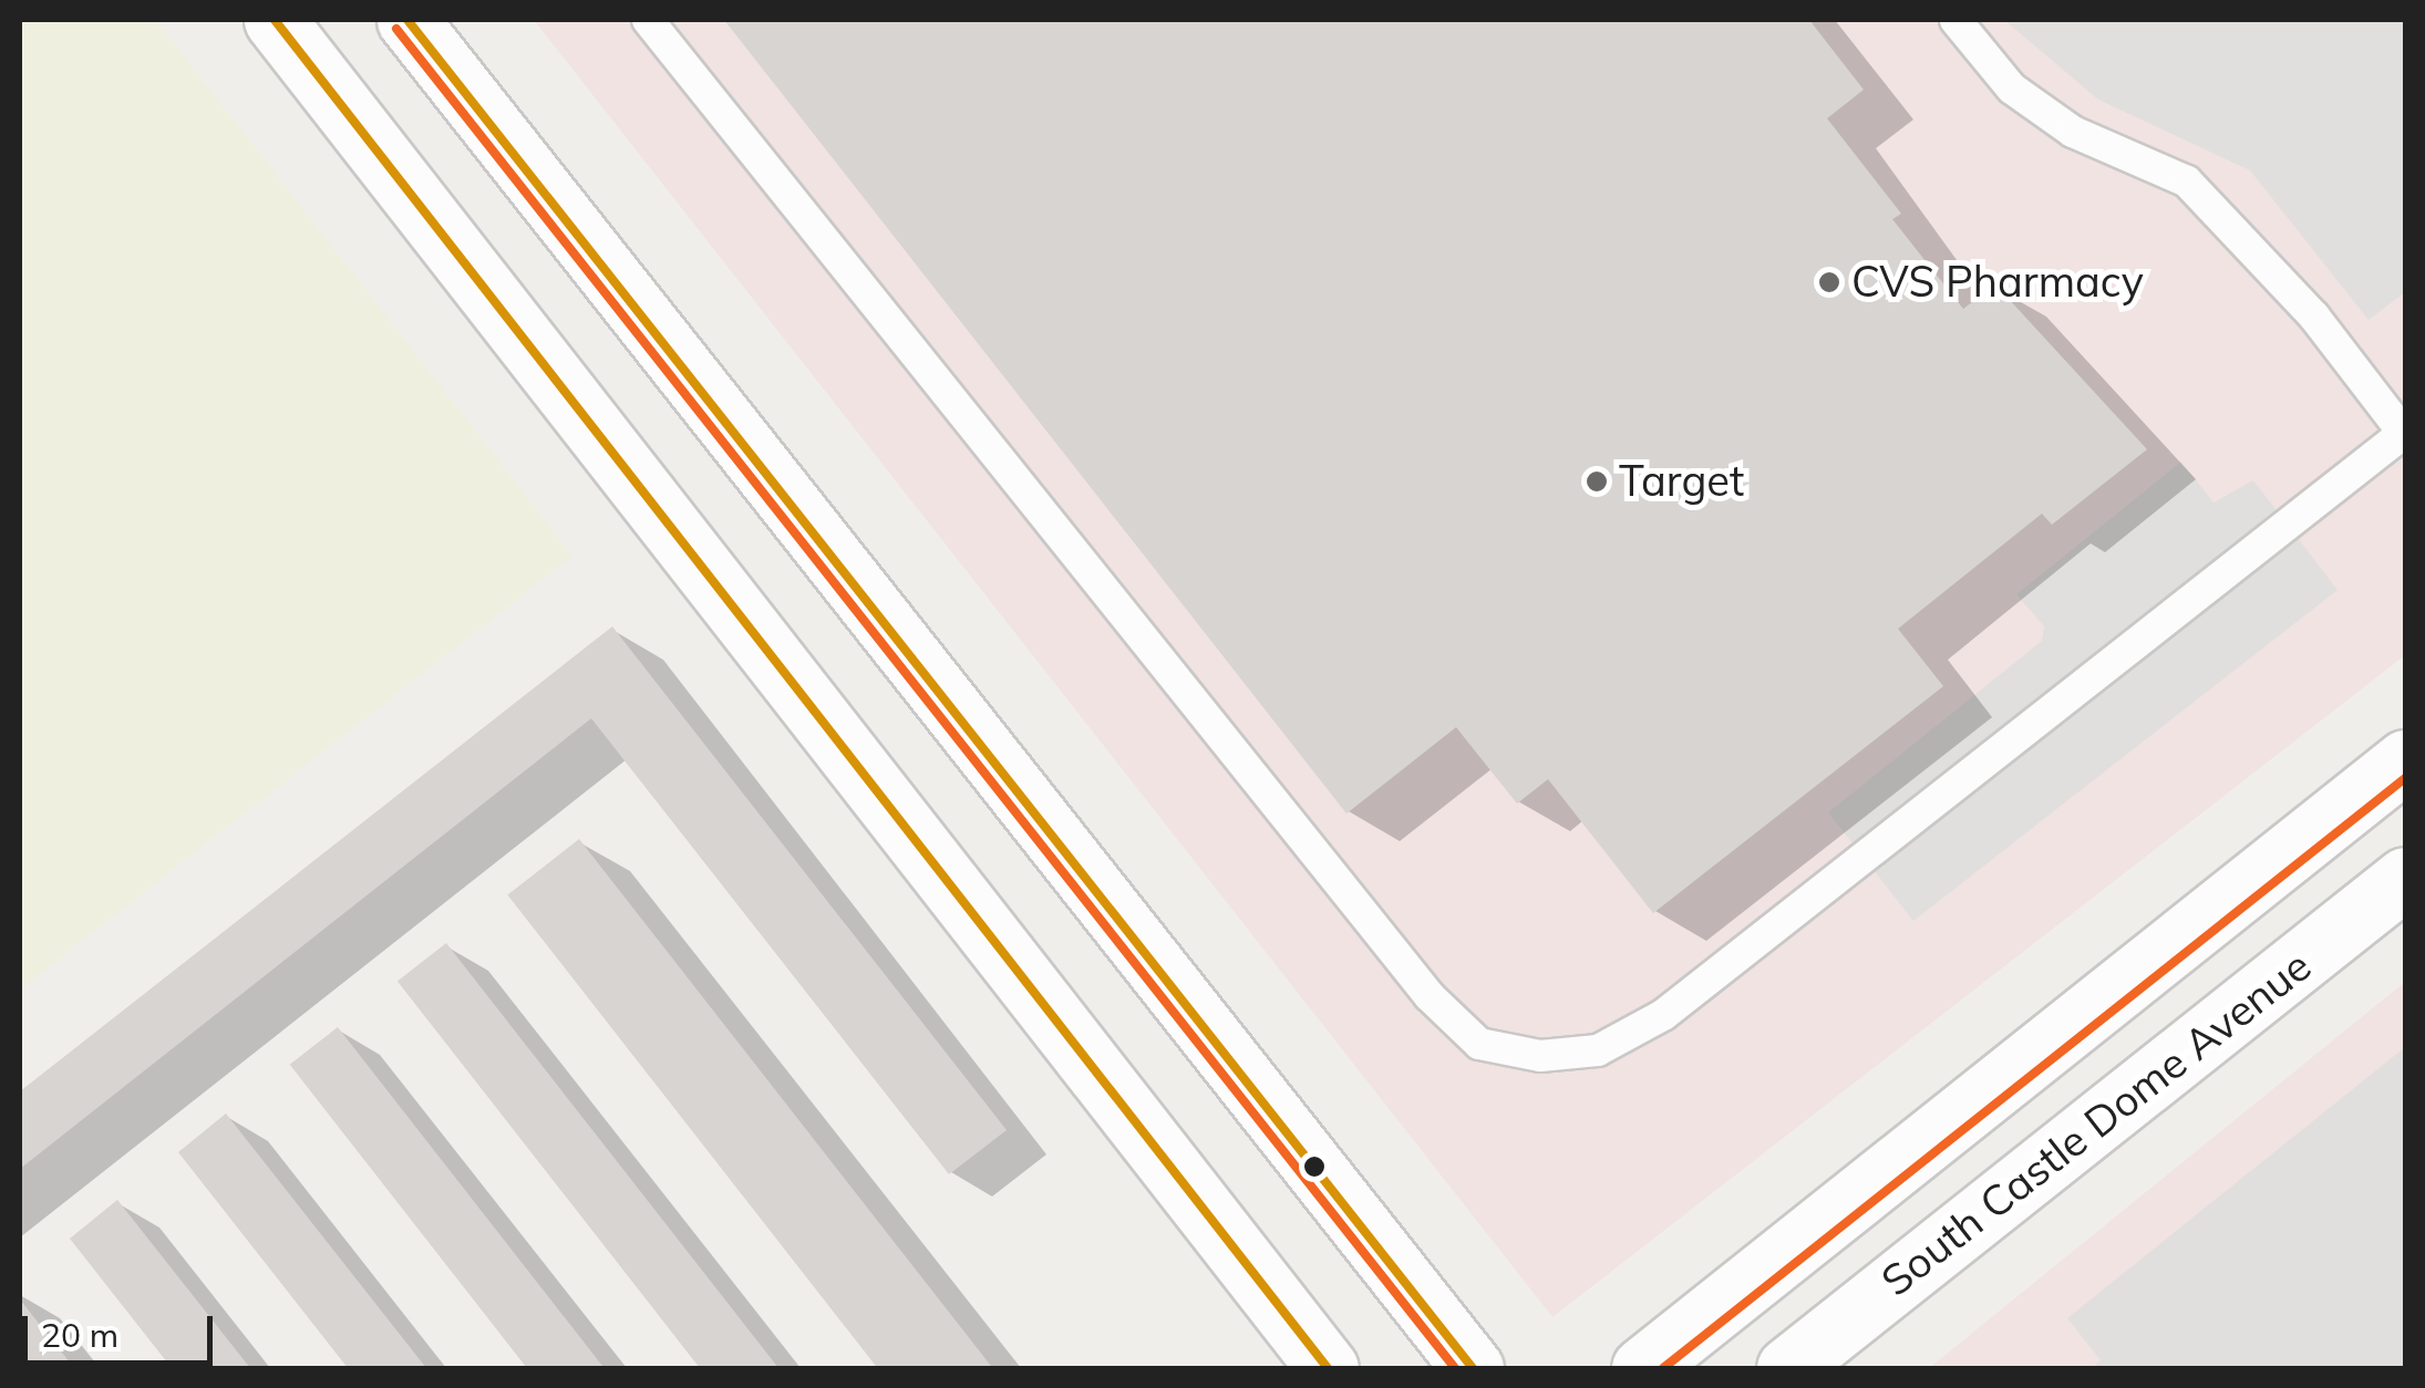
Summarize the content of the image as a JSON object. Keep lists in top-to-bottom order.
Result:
{
  "streets": {
    "street": ["South Castle Dome Avenue"]
  },
  "places": ["CVS Pharmacy", "Target"],
  "scale_bar": "20 m"
}
